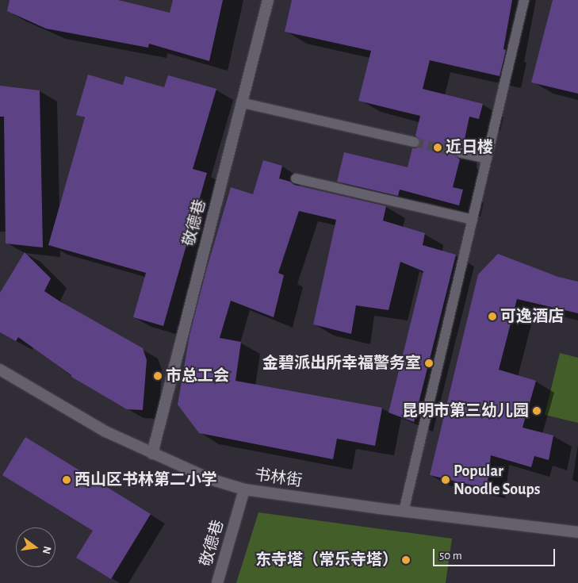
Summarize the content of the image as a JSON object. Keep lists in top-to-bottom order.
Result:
{
  "streets": {
    "street": ["敬德巷", "书林街"]
  },
  "crossings": [
    ["敬德巷", "书林街"]
  ],
  "places": [
    "近日楼",
    "可逸酒店",
    "金碧派出所幸福警务室",
    "市总工会",
    "昆明市第三幼儿园",
    "西山区书林第二小学",
    "Popular Noodle Soups",
    "东寺塔（常乐寺塔）"
  ],
  "scale_bar": "50 m",
  "north": "right"
}
